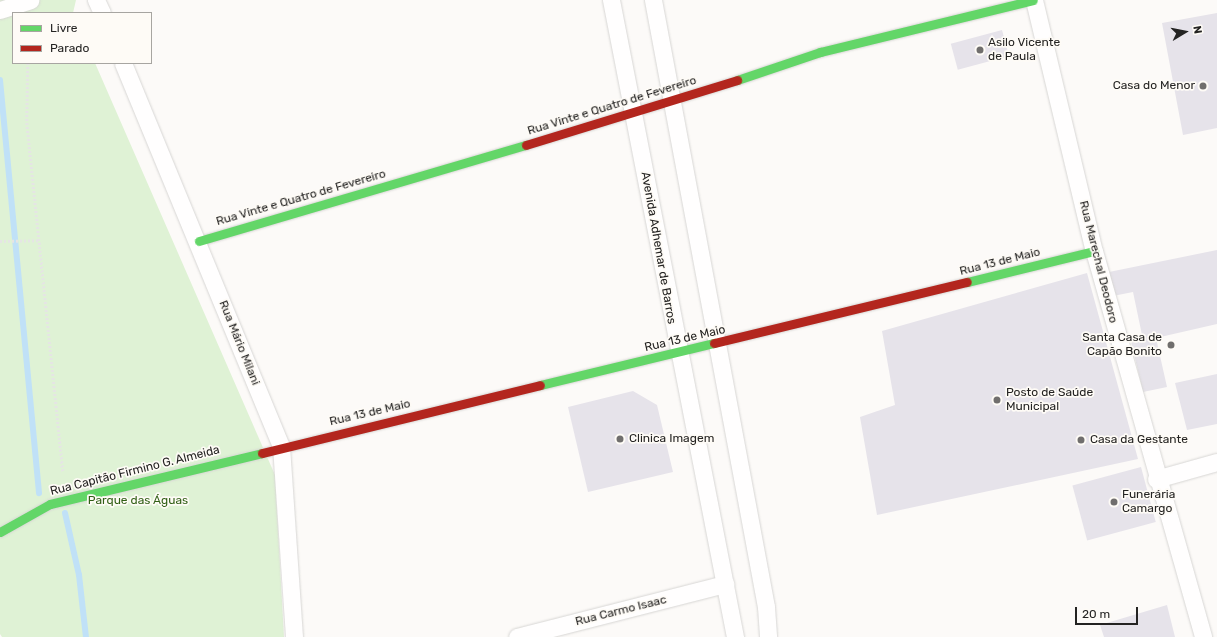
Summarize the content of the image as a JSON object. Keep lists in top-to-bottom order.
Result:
{
  "streets": {
    "street": [
      "Rua Vinte e Quatro de Fevereiro",
      "Avenida Adhemar de Barros",
      "Rua 13 de Maio",
      "Rua Marechal Deodoro",
      "Rua Mário Milani",
      "Rua Capitão Firmino G. Almeida",
      "Rua Carmo Isaac"
    ]
  },
  "crossings": [
    ["Rua Vinte e Quatro de Fevereiro", "Avenida Adhemar de Barros"],
    ["Rua Vinte e Quatro de Fevereiro", "Rua Marechal Deodoro"],
    ["Rua Vinte e Quatro de Fevereiro", "Rua Mário Milani"],
    ["Avenida Adhemar de Barros", "Rua 13 de Maio"],
    ["Avenida Adhemar de Barros", "Rua Carmo Isaac"],
    ["Rua 13 de Maio", "Rua Marechal Deodoro"],
    ["Rua 13 de Maio", "Rua Mário Milani"],
    ["Rua 13 de Maio", "Rua Capitão Firmino G. Almeida"],
    ["Rua Mário Milani", "Rua Capitão Firmino G. Almeida"]
  ],
  "parks": ["Parque das Águas"],
  "places": [
    "Asilo Vicente de Paula",
    "Casa do Menor",
    "Santa Casa de Capão Bonito",
    "Posto de Saúde Municipal",
    "Clinica Imagem",
    "Casa da Gestante",
    "Funerária Camargo"
  ],
  "legend": ["Livre", "Parado"],
  "scale_bar": "20 m",
  "north": "right"
}
